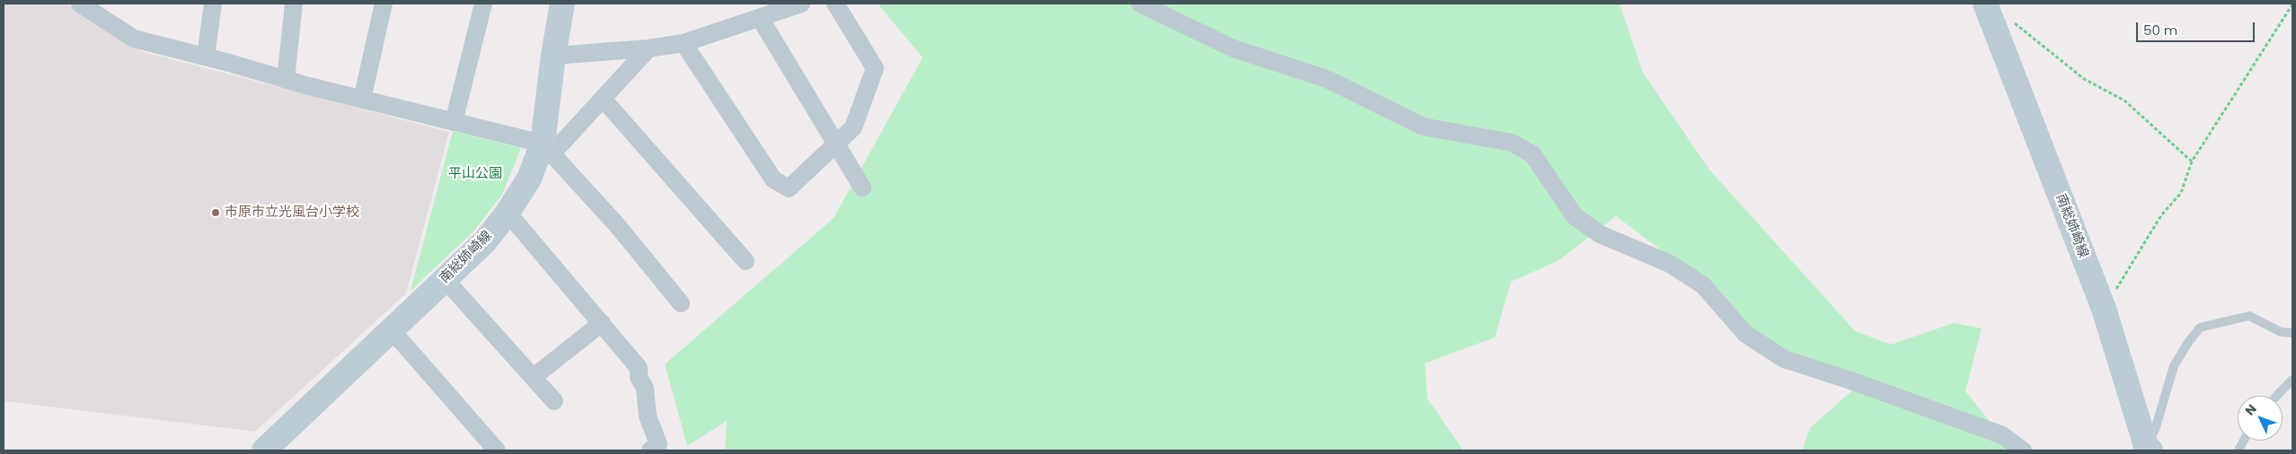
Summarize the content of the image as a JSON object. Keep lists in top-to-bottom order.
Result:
{
  "streets": {
    "main road": ["南総姉崎線"]
  },
  "parks": ["平山公園"],
  "places": ["市原市立光風台小学校"],
  "scale_bar": "50 m",
  "north": "top left"
}
